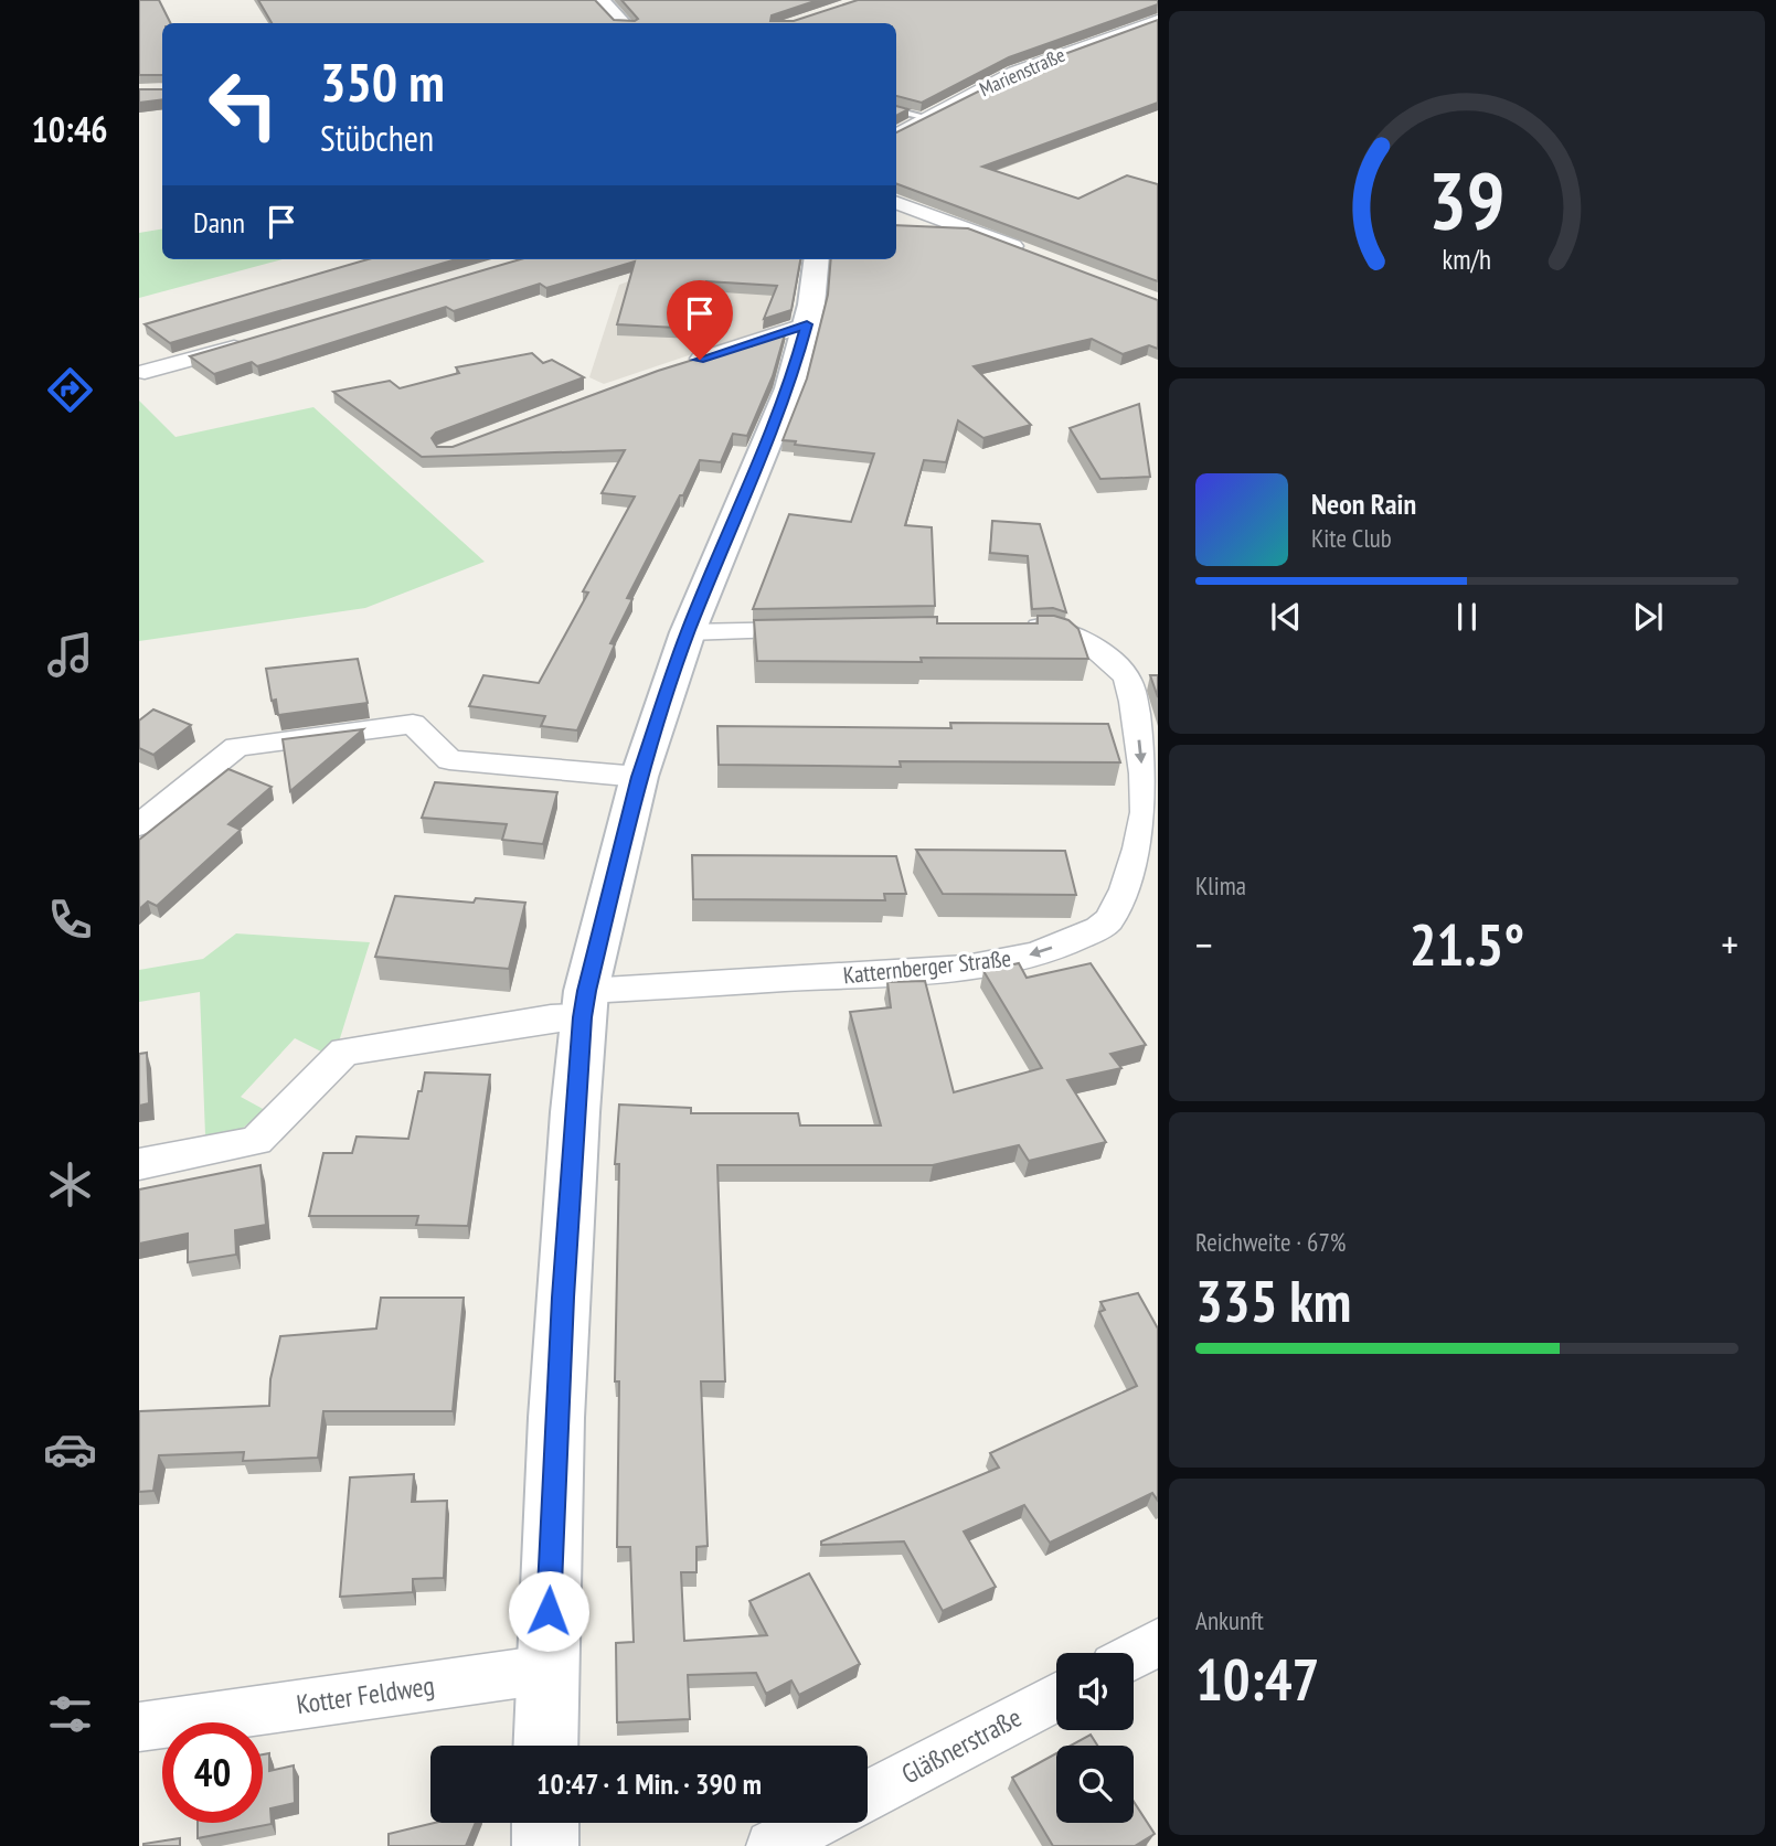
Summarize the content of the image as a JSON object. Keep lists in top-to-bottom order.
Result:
{
  "streets": {
    "street": [
      "Marienstraße",
      "Katternberger Straße",
      "Kotter Feldweg",
      "Gläßnerstraße"
    ]
  },
  "page": {
    "tabs": "10:46",
    "turn": ["350 m", "Stübchen"],
    "then": "Dann",
    "song": ["Neon Rain", "Kite Club"],
    "tile": [
      "Klima",
      ["Reichweite · 67%", "335 km"],
      ["Ankunft", "10:47"]
    ],
    "heat": ["−", "21.5°", "+"],
    "limit": "40",
    "trip": "10:47 · 1 Min. · 390 m",
    "gauge": ["39", "km/h"]
  }
}
